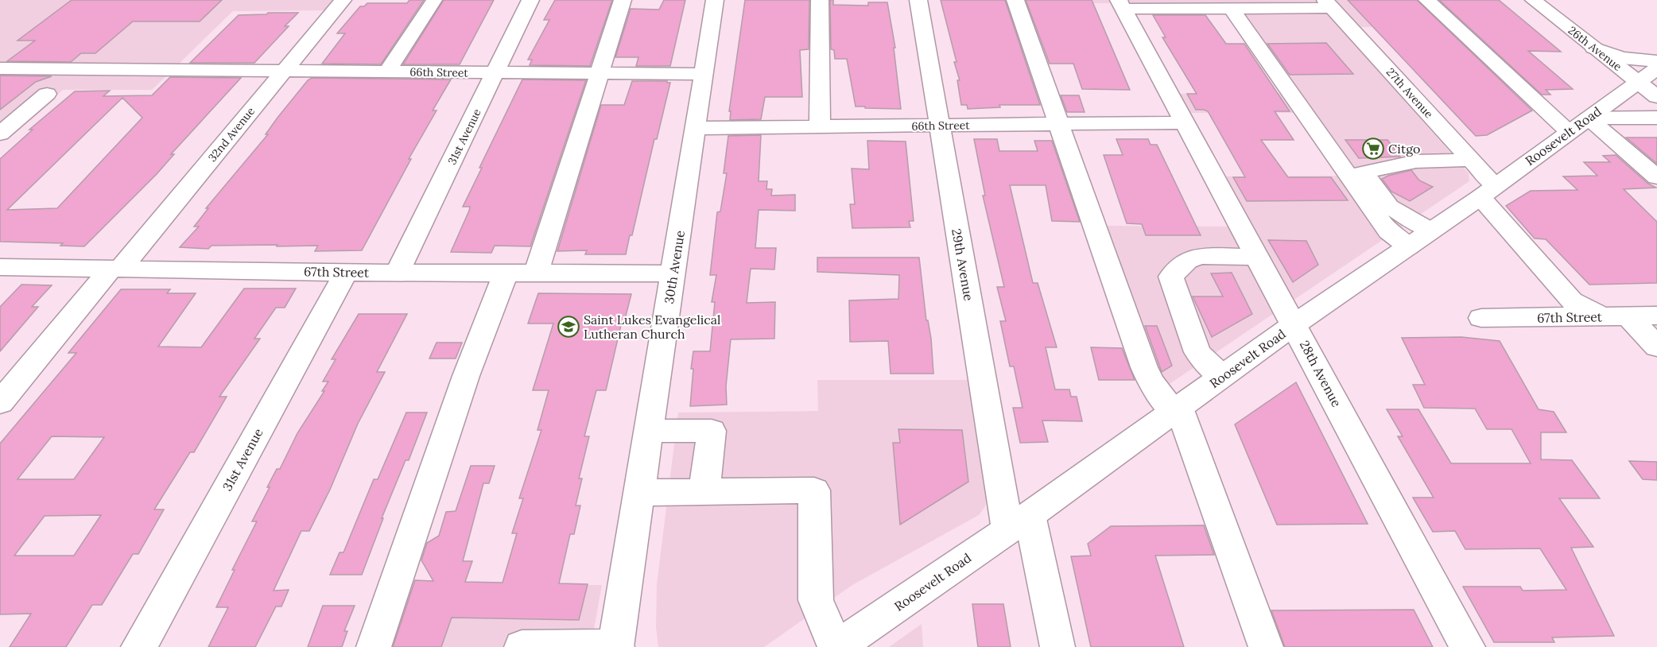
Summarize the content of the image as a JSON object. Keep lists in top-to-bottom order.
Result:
{
  "streets": {
    "street": [
      "26th Avenue",
      "66th Street",
      "27th Avenue",
      "32nd Avenue",
      "Roosevelt Road",
      "31st Avenue",
      "29th Avenue",
      "30th Avenue",
      "67th Street",
      "28th Avenue"
    ]
  },
  "crossings": [
    ["26th Avenue", "Roosevelt Road"],
    ["66th Street", "32nd Avenue"],
    ["66th Street", "31st Avenue"],
    ["66th Street", "29th Avenue"],
    ["66th Street", "30th Avenue"],
    ["66th Street", "28th Avenue"],
    ["27th Avenue", "Roosevelt Road"],
    ["27th Avenue", "67th Street"],
    ["32nd Avenue", "67th Street"],
    ["Roosevelt Road", "29th Avenue"],
    ["Roosevelt Road", "28th Avenue"],
    ["31st Avenue", "67th Street"],
    ["30th Avenue", "67th Street"]
  ],
  "places": {
    "supermarket": ["Citgo"],
    "school or university": ["Saint Lukes Evangelical Lutheran Church"]
  }
}
